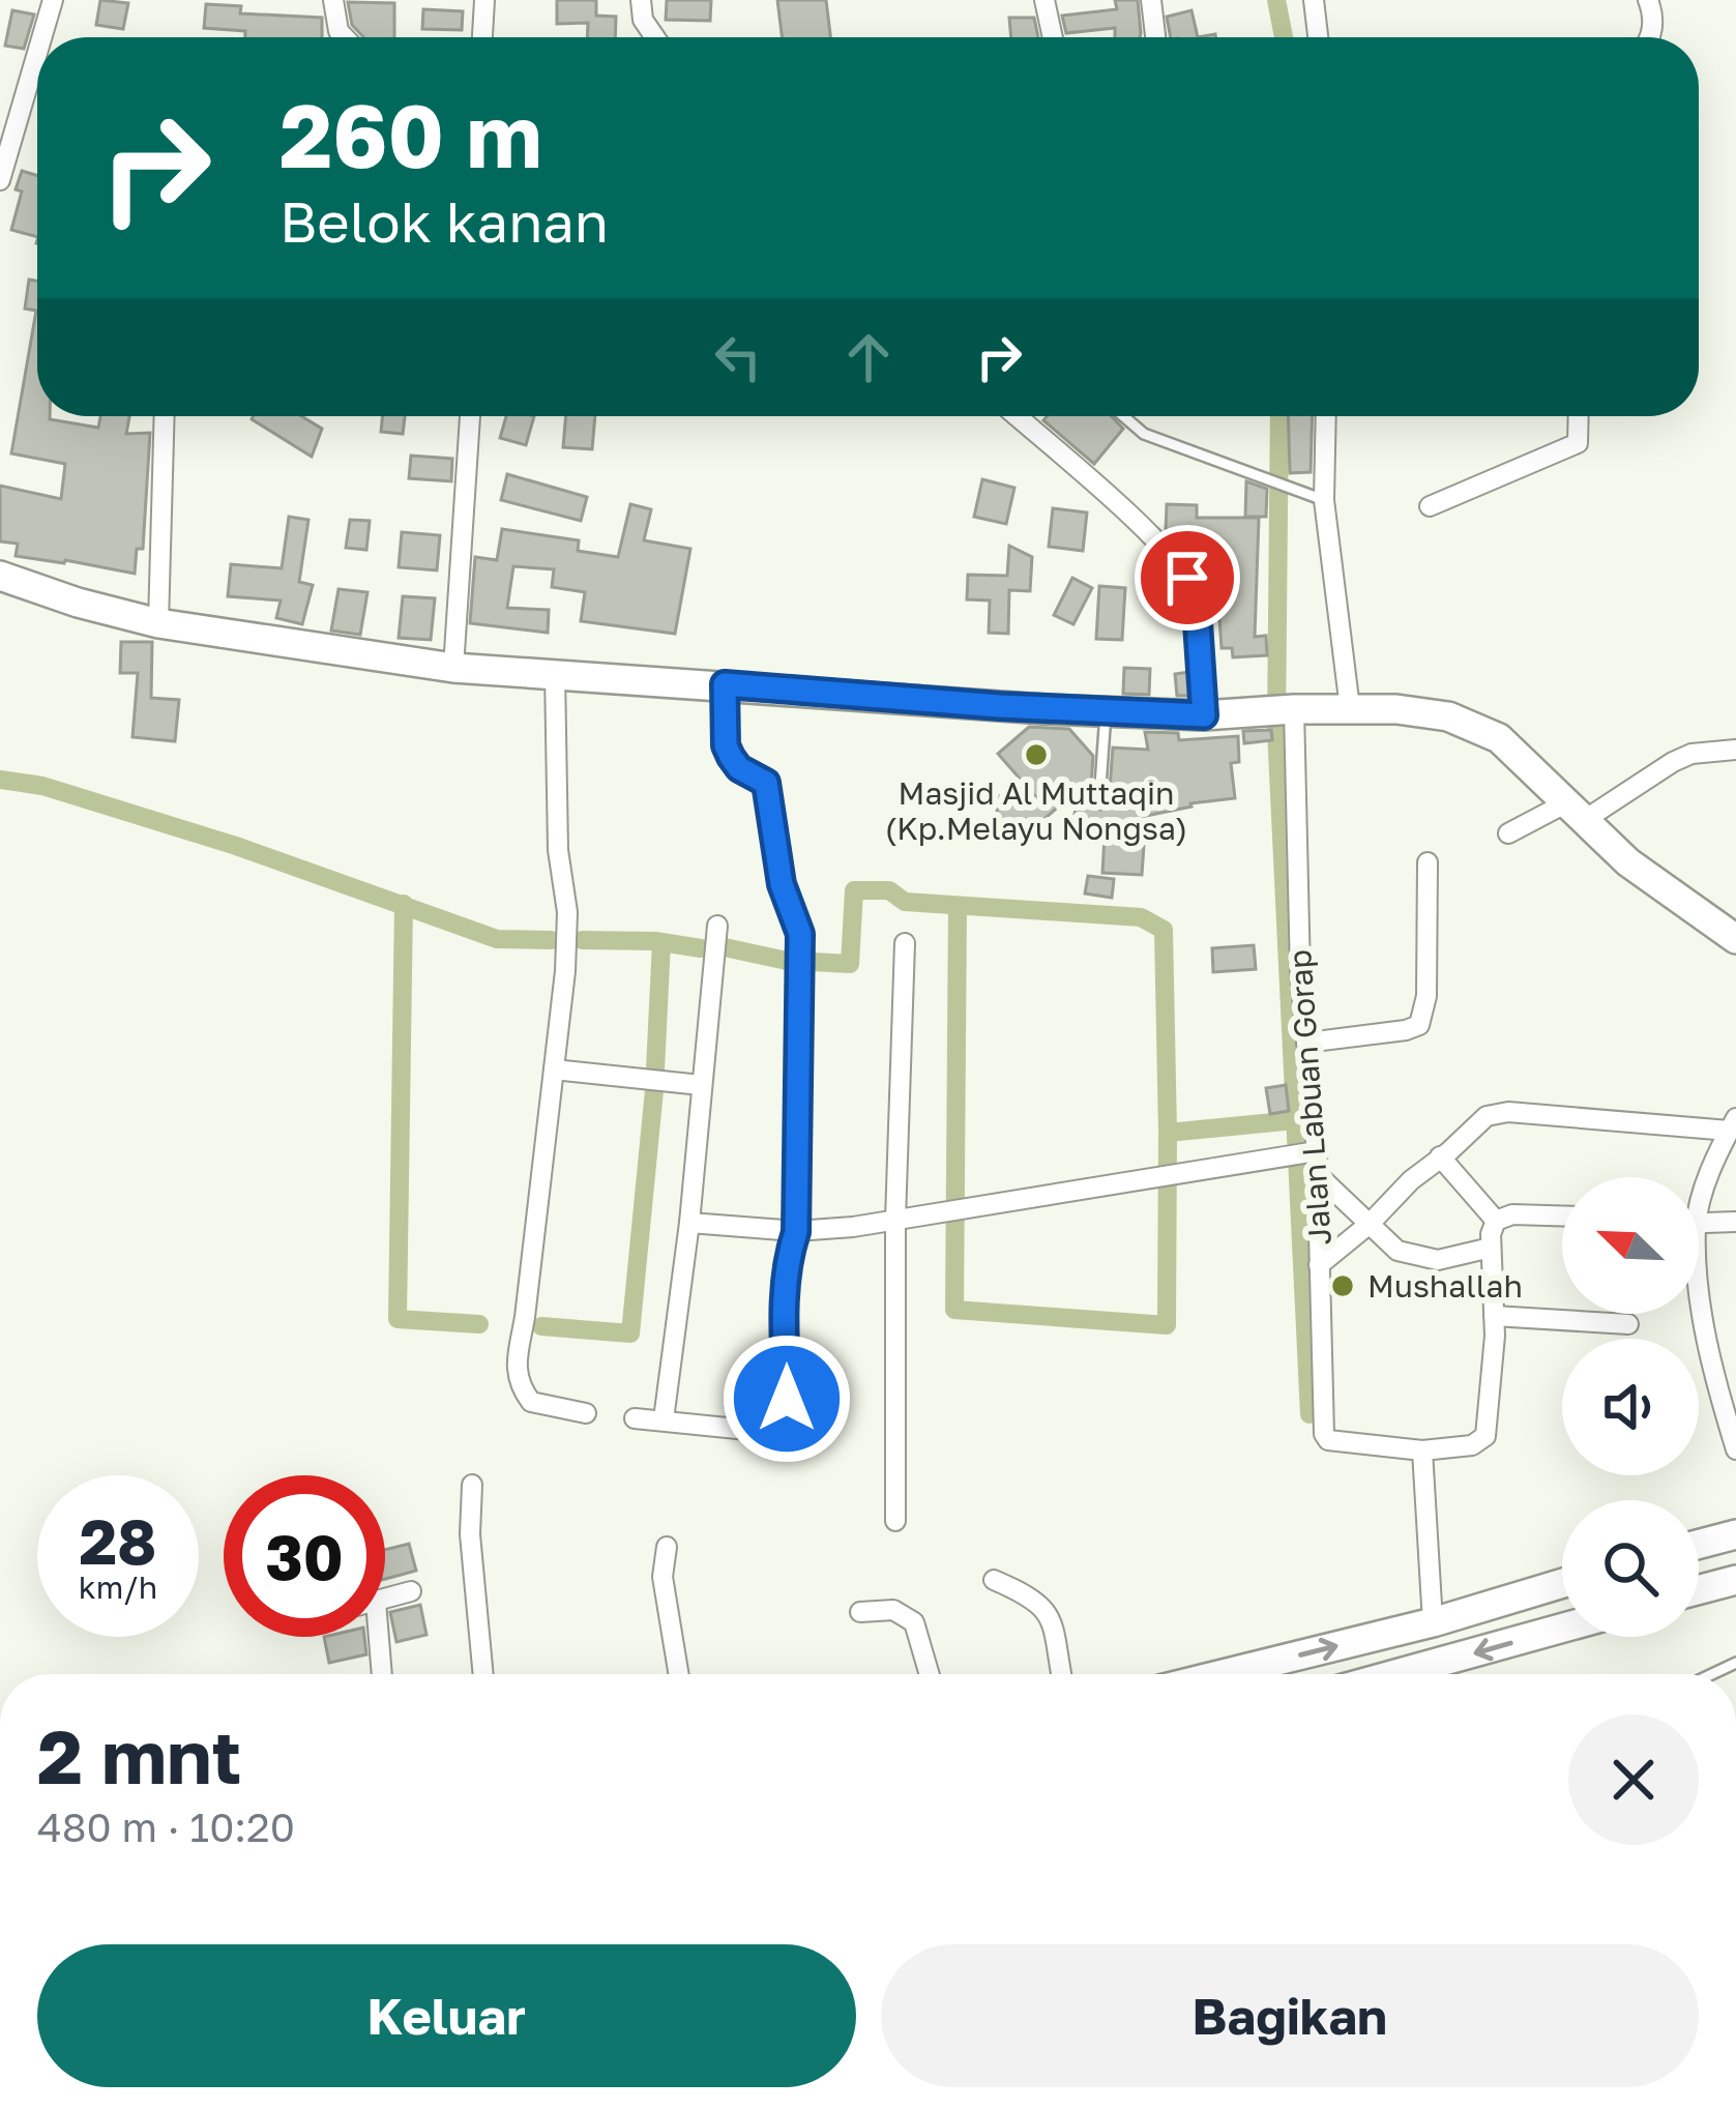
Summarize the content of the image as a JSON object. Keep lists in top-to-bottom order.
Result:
{
  "streets": {
    "street": ["Jalan Labuan Gorap"]
  },
  "places": ["Masjid Al Muttaqin (Kp.Melayu Nongsa)", "Mushallah"],
  "north": "top left",
  "page": {
    "turn": ["260 m", "Belok kanan"],
    "speed": "28 km/h",
    "limit": "30",
    "heading": ["2 mnt", "480 m · 10:20"],
    "buttons": ["Keluar", "Bagikan"]
  }
}
